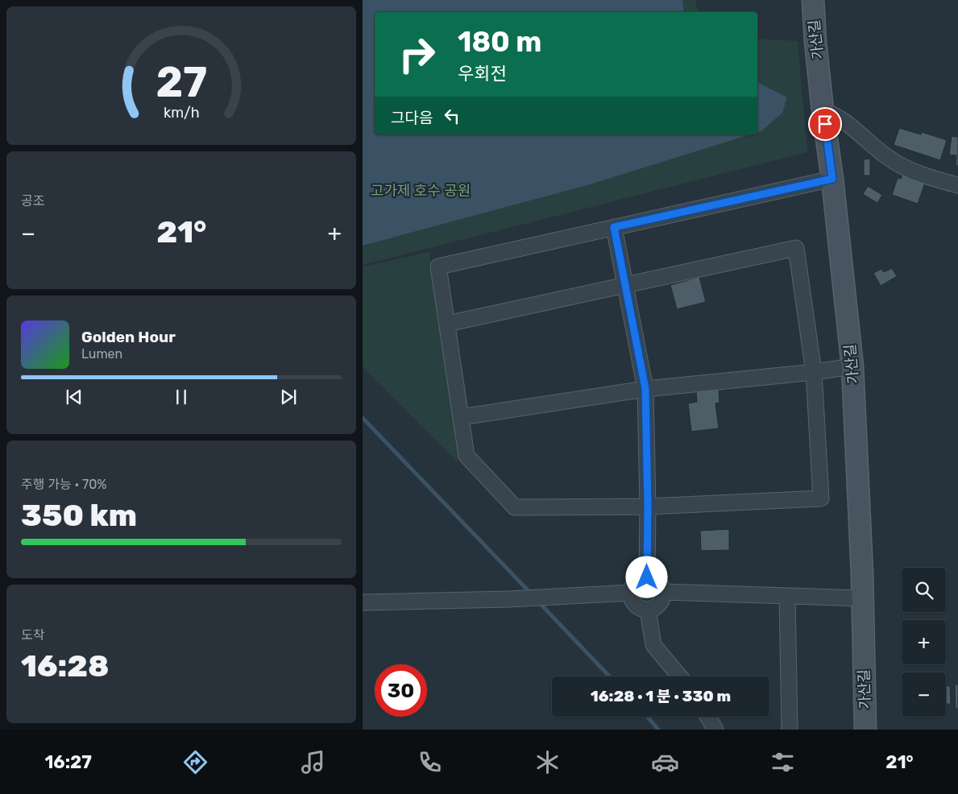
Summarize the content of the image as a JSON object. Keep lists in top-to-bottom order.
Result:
{
  "streets": {
    "street": ["가산길"]
  },
  "parks": ["고가제 호수 공원"],
  "page": {
    "turn": ["180 m", "우회전"],
    "then": "그다음",
    "tile": [
      "공조",
      ["주행 가능 · 70%", "350 km"],
      ["도착", "16:28"]
    ],
    "heat": ["−", "21°", "+"],
    "song": ["Golden Hour", "Lumen"],
    "map_buttons": ["+", "−"],
    "limit": "30",
    "trip": "16:28 · 1 분 · 330 m",
    "tabs": ["16:27", "21°"],
    "gauge": ["27", "km/h"]
  }
}
